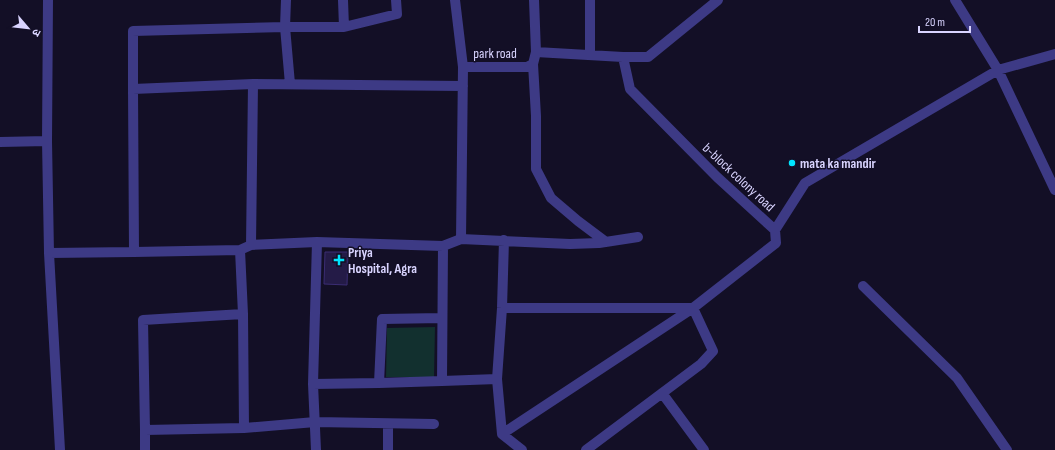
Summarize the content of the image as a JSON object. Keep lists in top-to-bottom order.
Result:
{
  "streets": {
    "street": ["park road", "b-block colony road"]
  },
  "places": {
    "other": ["mata ka mandir"],
    "health": ["Priya Hospital, Agra"]
  },
  "scale_bar": "20 m",
  "north": "bottom right"
}
